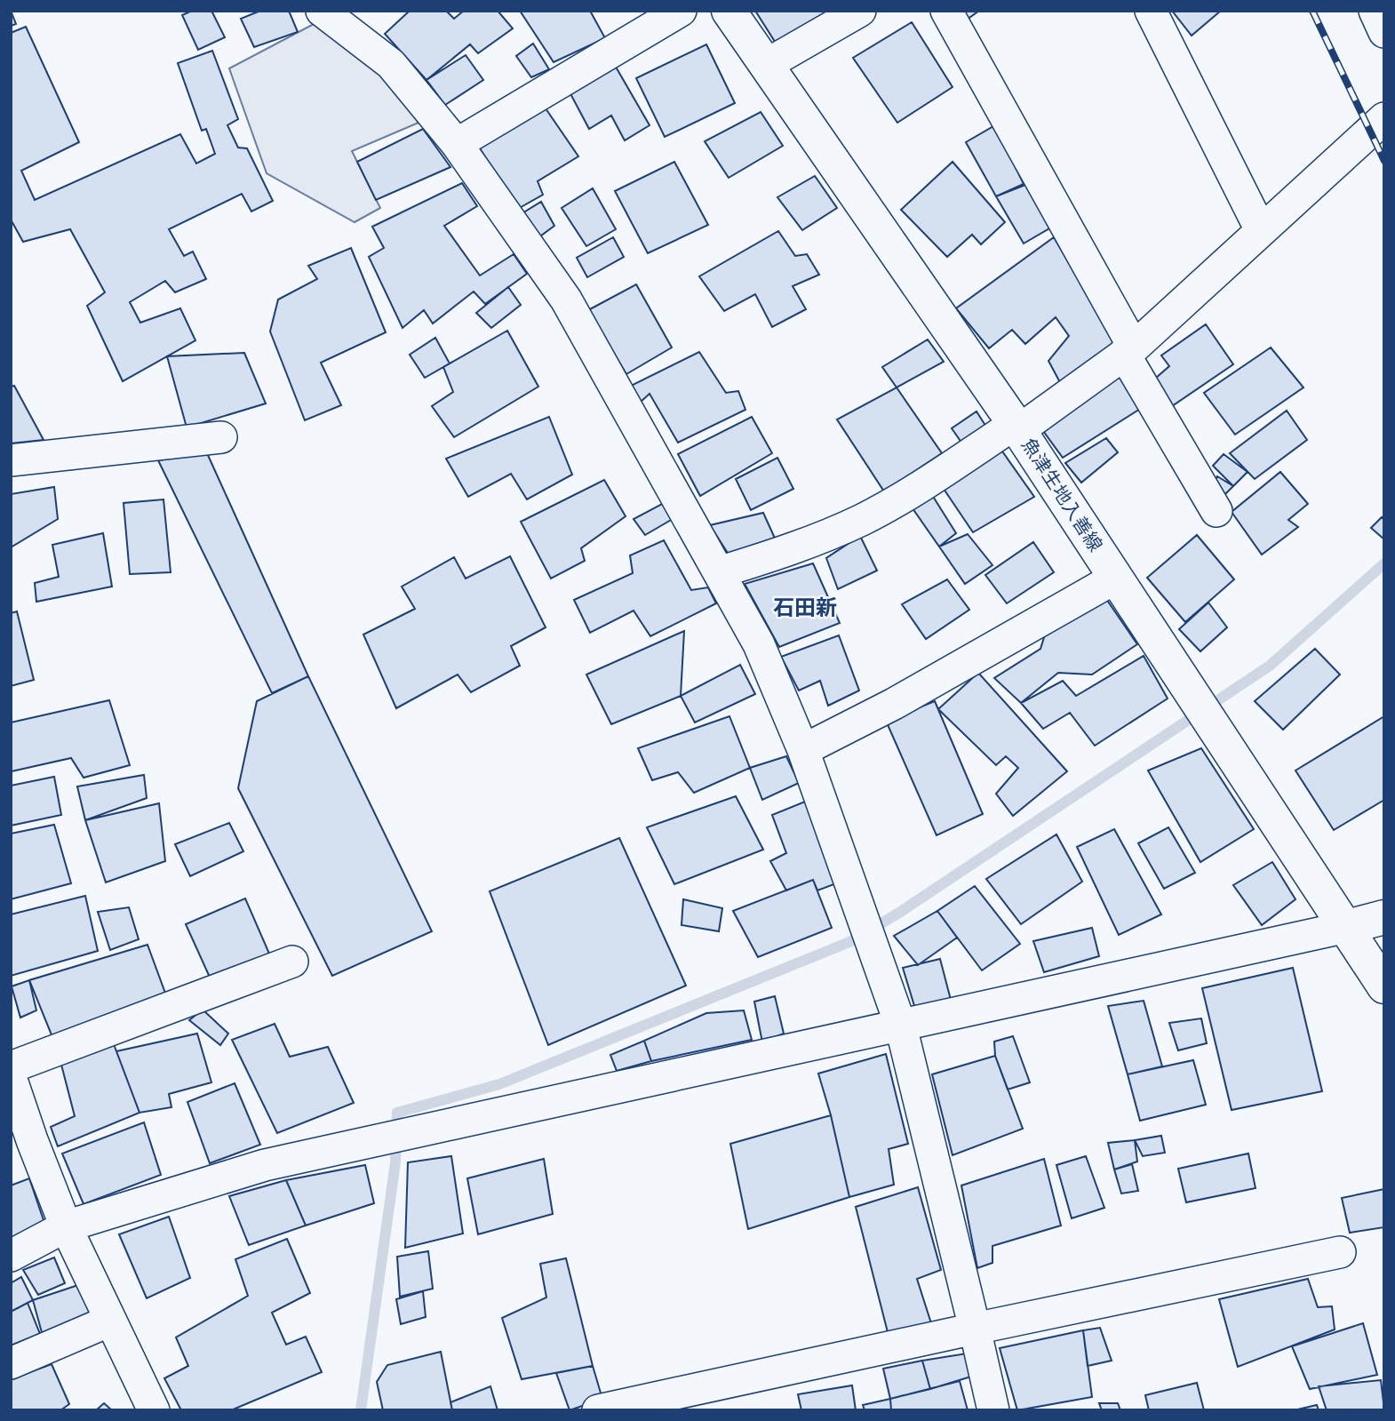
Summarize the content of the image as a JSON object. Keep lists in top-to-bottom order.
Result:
{
  "streets": {
    "main road": ["魚津生地入善線"]
  },
  "districts": ["石田新"]
}
